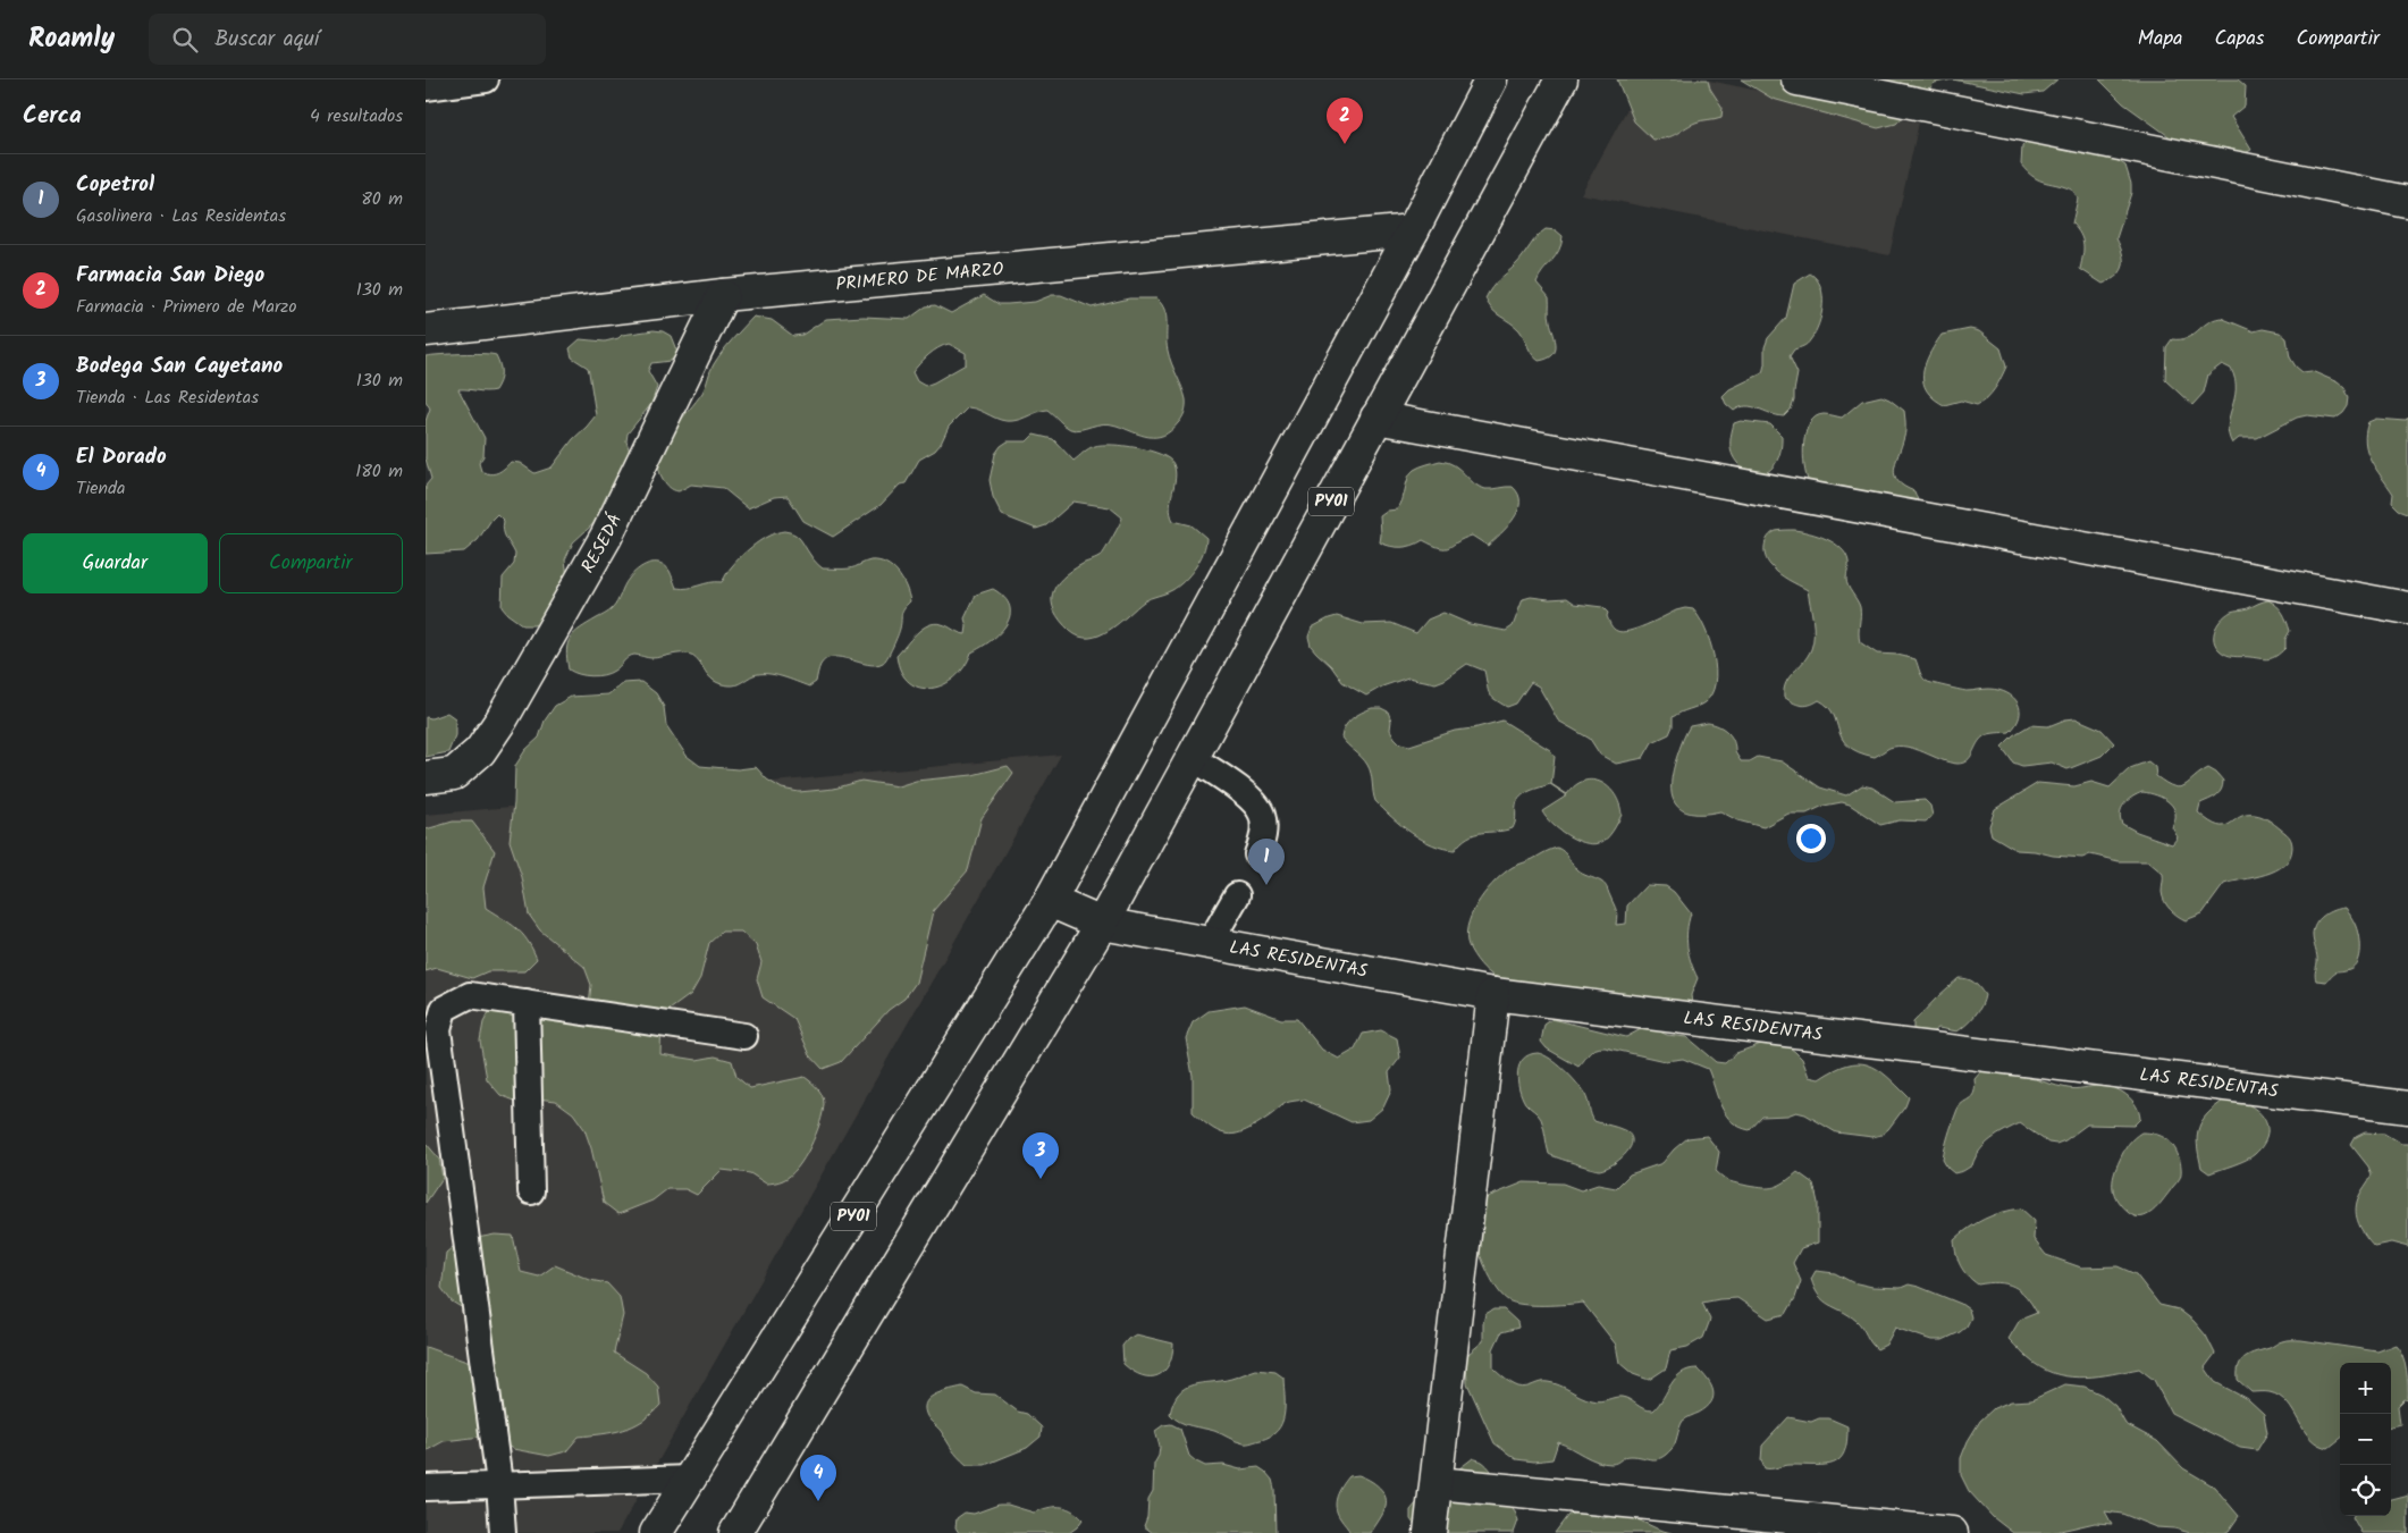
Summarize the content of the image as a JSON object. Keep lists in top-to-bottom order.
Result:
{
  "streets": {
    "main road": [
      "PRIMERO DE MARZO",
      "PY01",
      "RESEDÁ",
      "LAS RESIDENTAS"
    ]
  },
  "crossings": [
    ["PRIMERO DE MARZO", "PY01"],
    ["PRIMERO DE MARZO", "RESEDÁ"],
    ["PY01", "LAS RESIDENTAS"]
  ],
  "page": {
    "header": "Roamly",
    "search": "Buscar aquí",
    "nav": ["Mapa", "Capas", "Compartir"],
    "heading": ["Cerca", "4 resultados"],
    "pins": [
      "2",
      "1",
      "3",
      "4"
    ],
    "list": [
      {
        "mark": "1",
        "name": "Copetrol",
        "note": "Gasolinera · Las Residentas",
        "value": "80 m"
      },
      {
        "mark": "2",
        "name": "Farmacia San Diego",
        "note": "Farmacia · Primero de Marzo",
        "value": "130 m"
      },
      {
        "mark": "3",
        "name": "Bodega San Cayetano",
        "note": "Tienda · Las Residentas",
        "value": "130 m"
      },
      {
        "mark": "4",
        "name": "El Dorado",
        "note": "Tienda",
        "value": "180 m"
      }
    ],
    "buttons": ["Guardar", "Compartir"],
    "map_buttons": ["+", "−"]
  }
}
